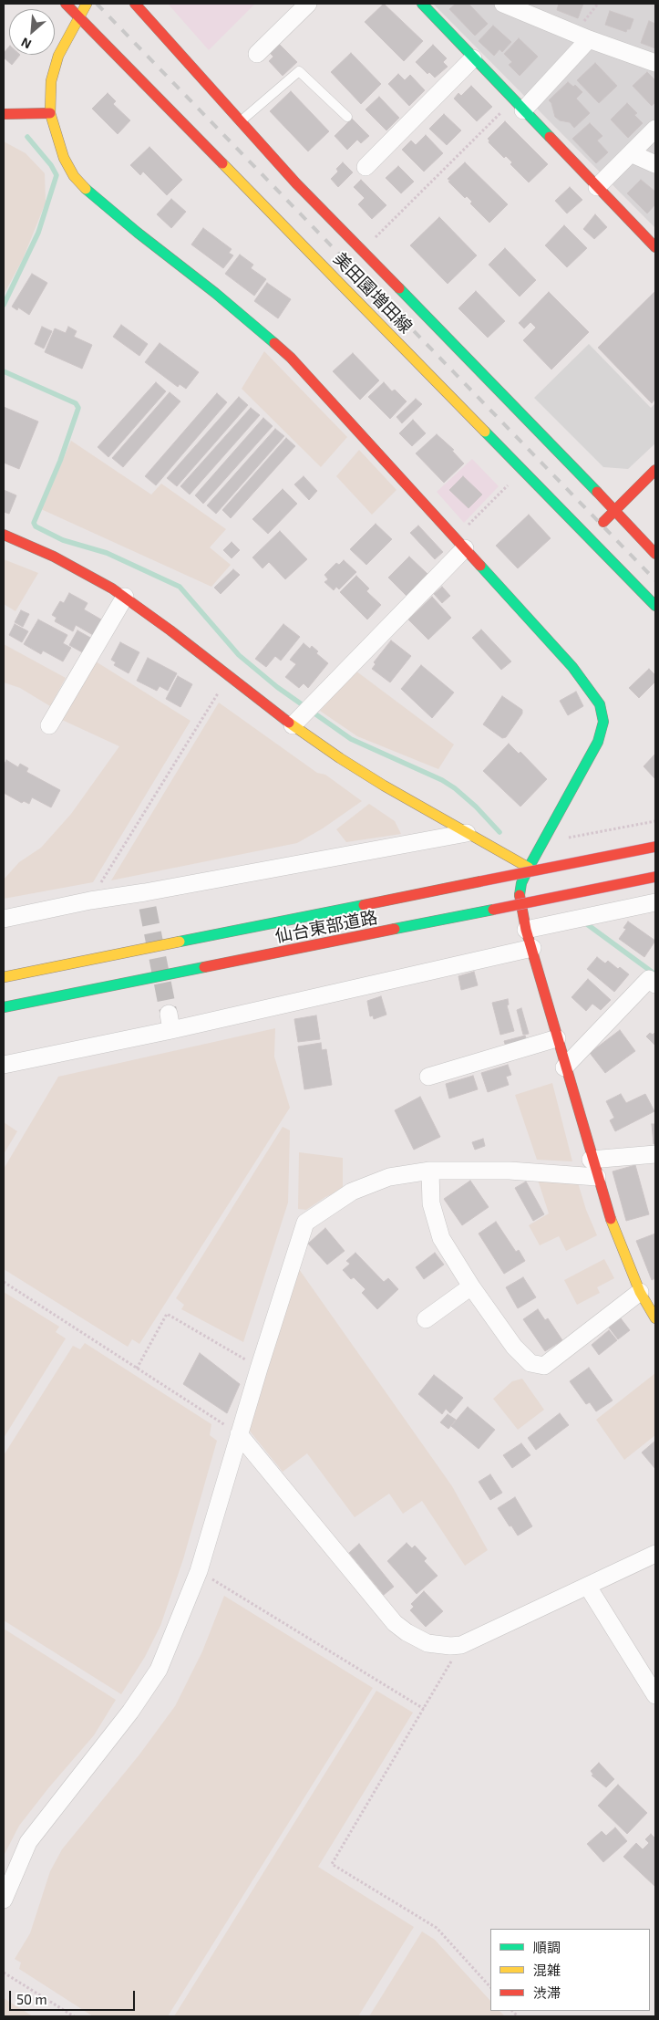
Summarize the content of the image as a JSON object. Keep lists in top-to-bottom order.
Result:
{
  "streets": {
    "main road": ["美田園増田線", "仙台東部道路"]
  },
  "legend": ["順調", "混雑", "渋滞"],
  "scale_bar": "50 m",
  "north": "bottom left"
}
